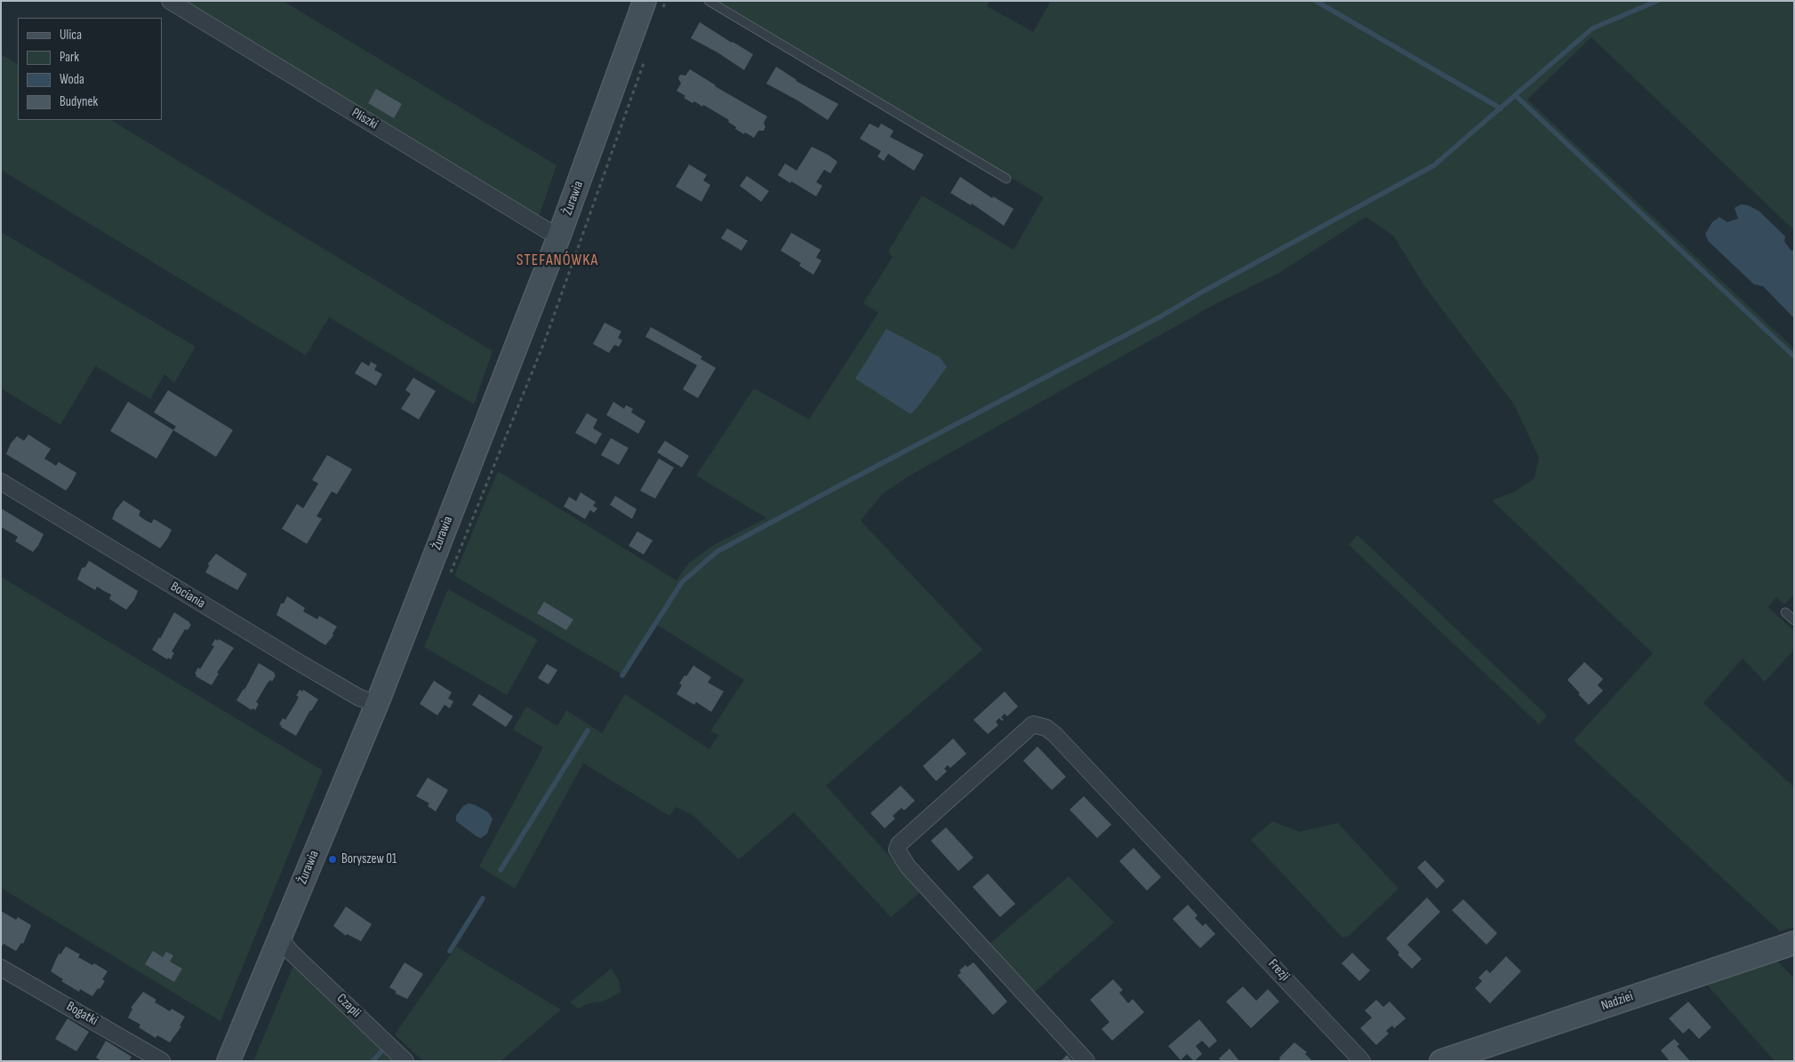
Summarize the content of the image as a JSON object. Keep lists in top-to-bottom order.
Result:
{
  "streets": {
    "main road": ["Żurawia", "Nadziei"],
    "street": [
      "Pliszki",
      "Bociania",
      "Frezji",
      "Czapli",
      "Bogatki"
    ]
  },
  "crossings": [
    ["Pliszki", "Żurawia"],
    ["Żurawia", "Bociania"],
    ["Żurawia", "Czapli"]
  ],
  "districts": ["STEFANÓWKA"],
  "places": ["Boryszew 01"],
  "legend": [
    "Ulica",
    "Park",
    "Woda",
    "Budynek"
  ]
}
